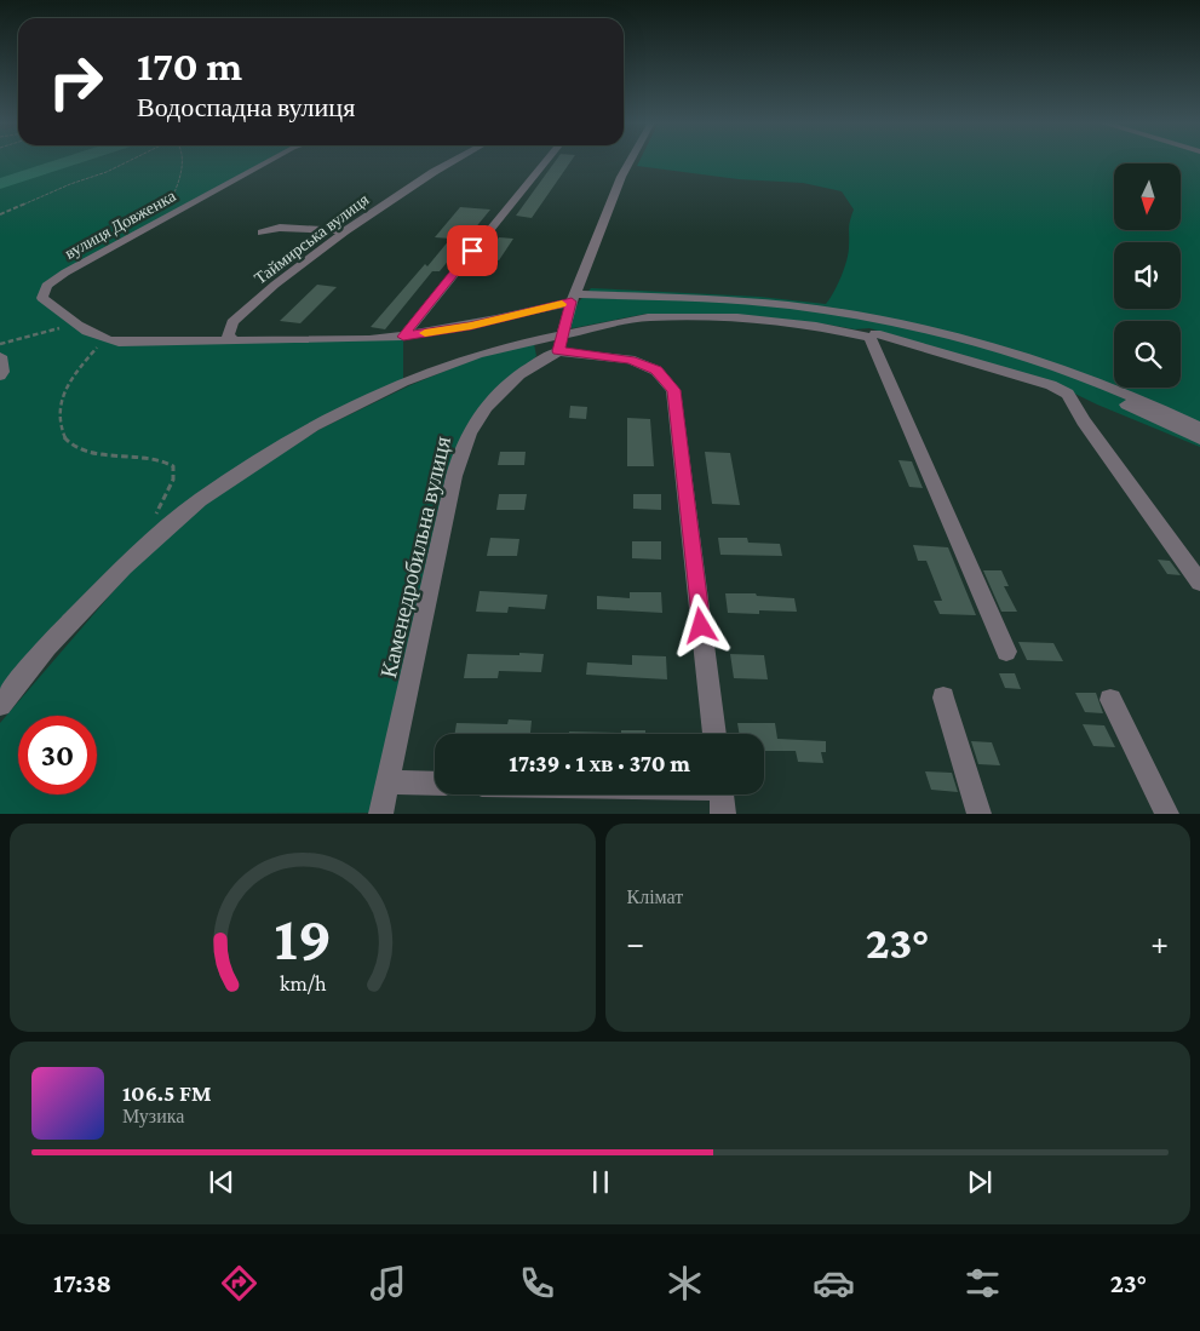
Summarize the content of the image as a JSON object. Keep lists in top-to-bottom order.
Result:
{
  "streets": {
    "street": ["вулиця Довженка", "Таймирська вулиця", "Каменедробильна вулиця"]
  },
  "north": "bottom",
  "page": {
    "turn": ["170 m", "Водоспадна вулиця"],
    "limit": "30",
    "trip": "17:39 · 1 хв · 370 m",
    "tile": "Клімат",
    "heat": ["−", "23°", "+"],
    "song": ["106.5 FM", "Музика"],
    "tabs": ["17:38", "23°"],
    "gauge": ["19", "km/h"]
  }
}
